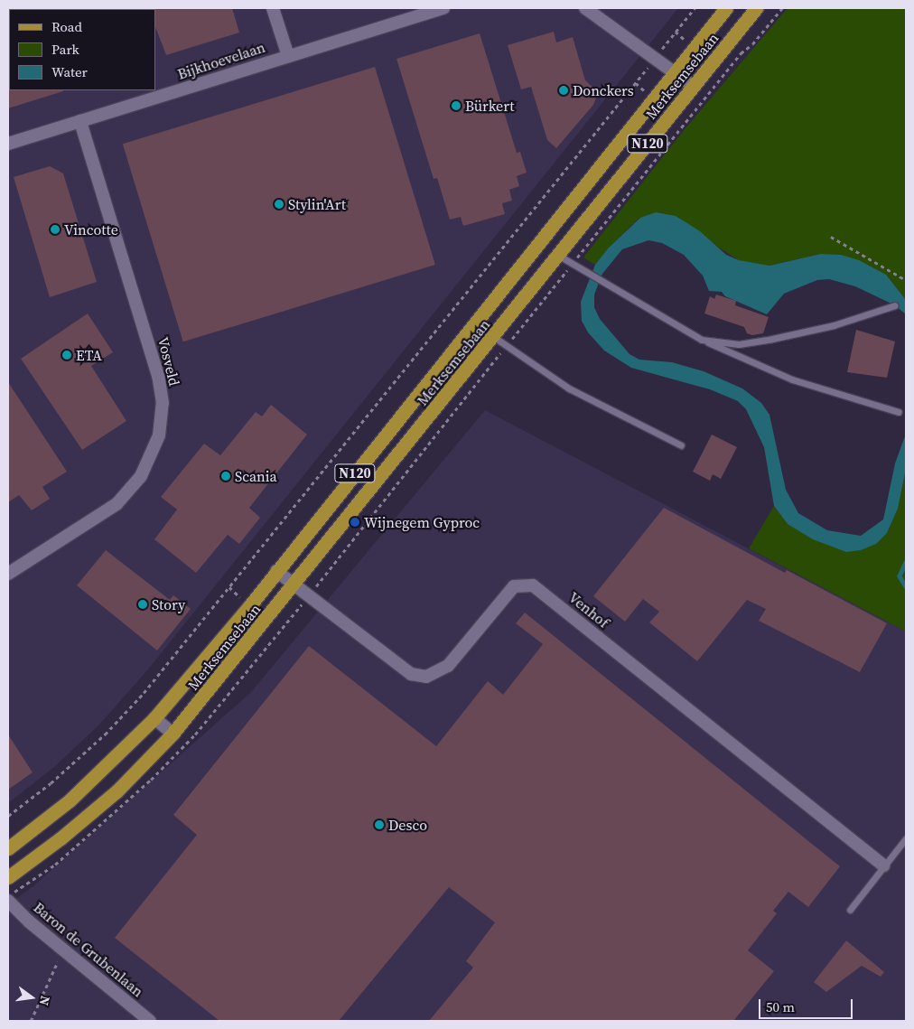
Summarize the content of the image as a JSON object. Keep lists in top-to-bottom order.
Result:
{
  "streets": {
    "main road": ["Merksemsebaan", "N120"],
    "street": [
      "Bijkhoevelaan",
      "Vosveld",
      "Venhof",
      "Baron de Grubenlaan"
    ]
  },
  "crossings": [
    ["Bijkhoevelaan", "Vosveld"],
    ["Merksemsebaan", "Venhof"]
  ],
  "places": [
    "Donckers",
    "Bürkert",
    "Stylin'Art",
    "Vincotte",
    "ETA",
    "Scania",
    "Wijnegem Gyproc",
    "Story",
    "Desco"
  ],
  "legend": ["Road", "Park", "Water"],
  "scale_bar": "50 m",
  "north": "right"
}
